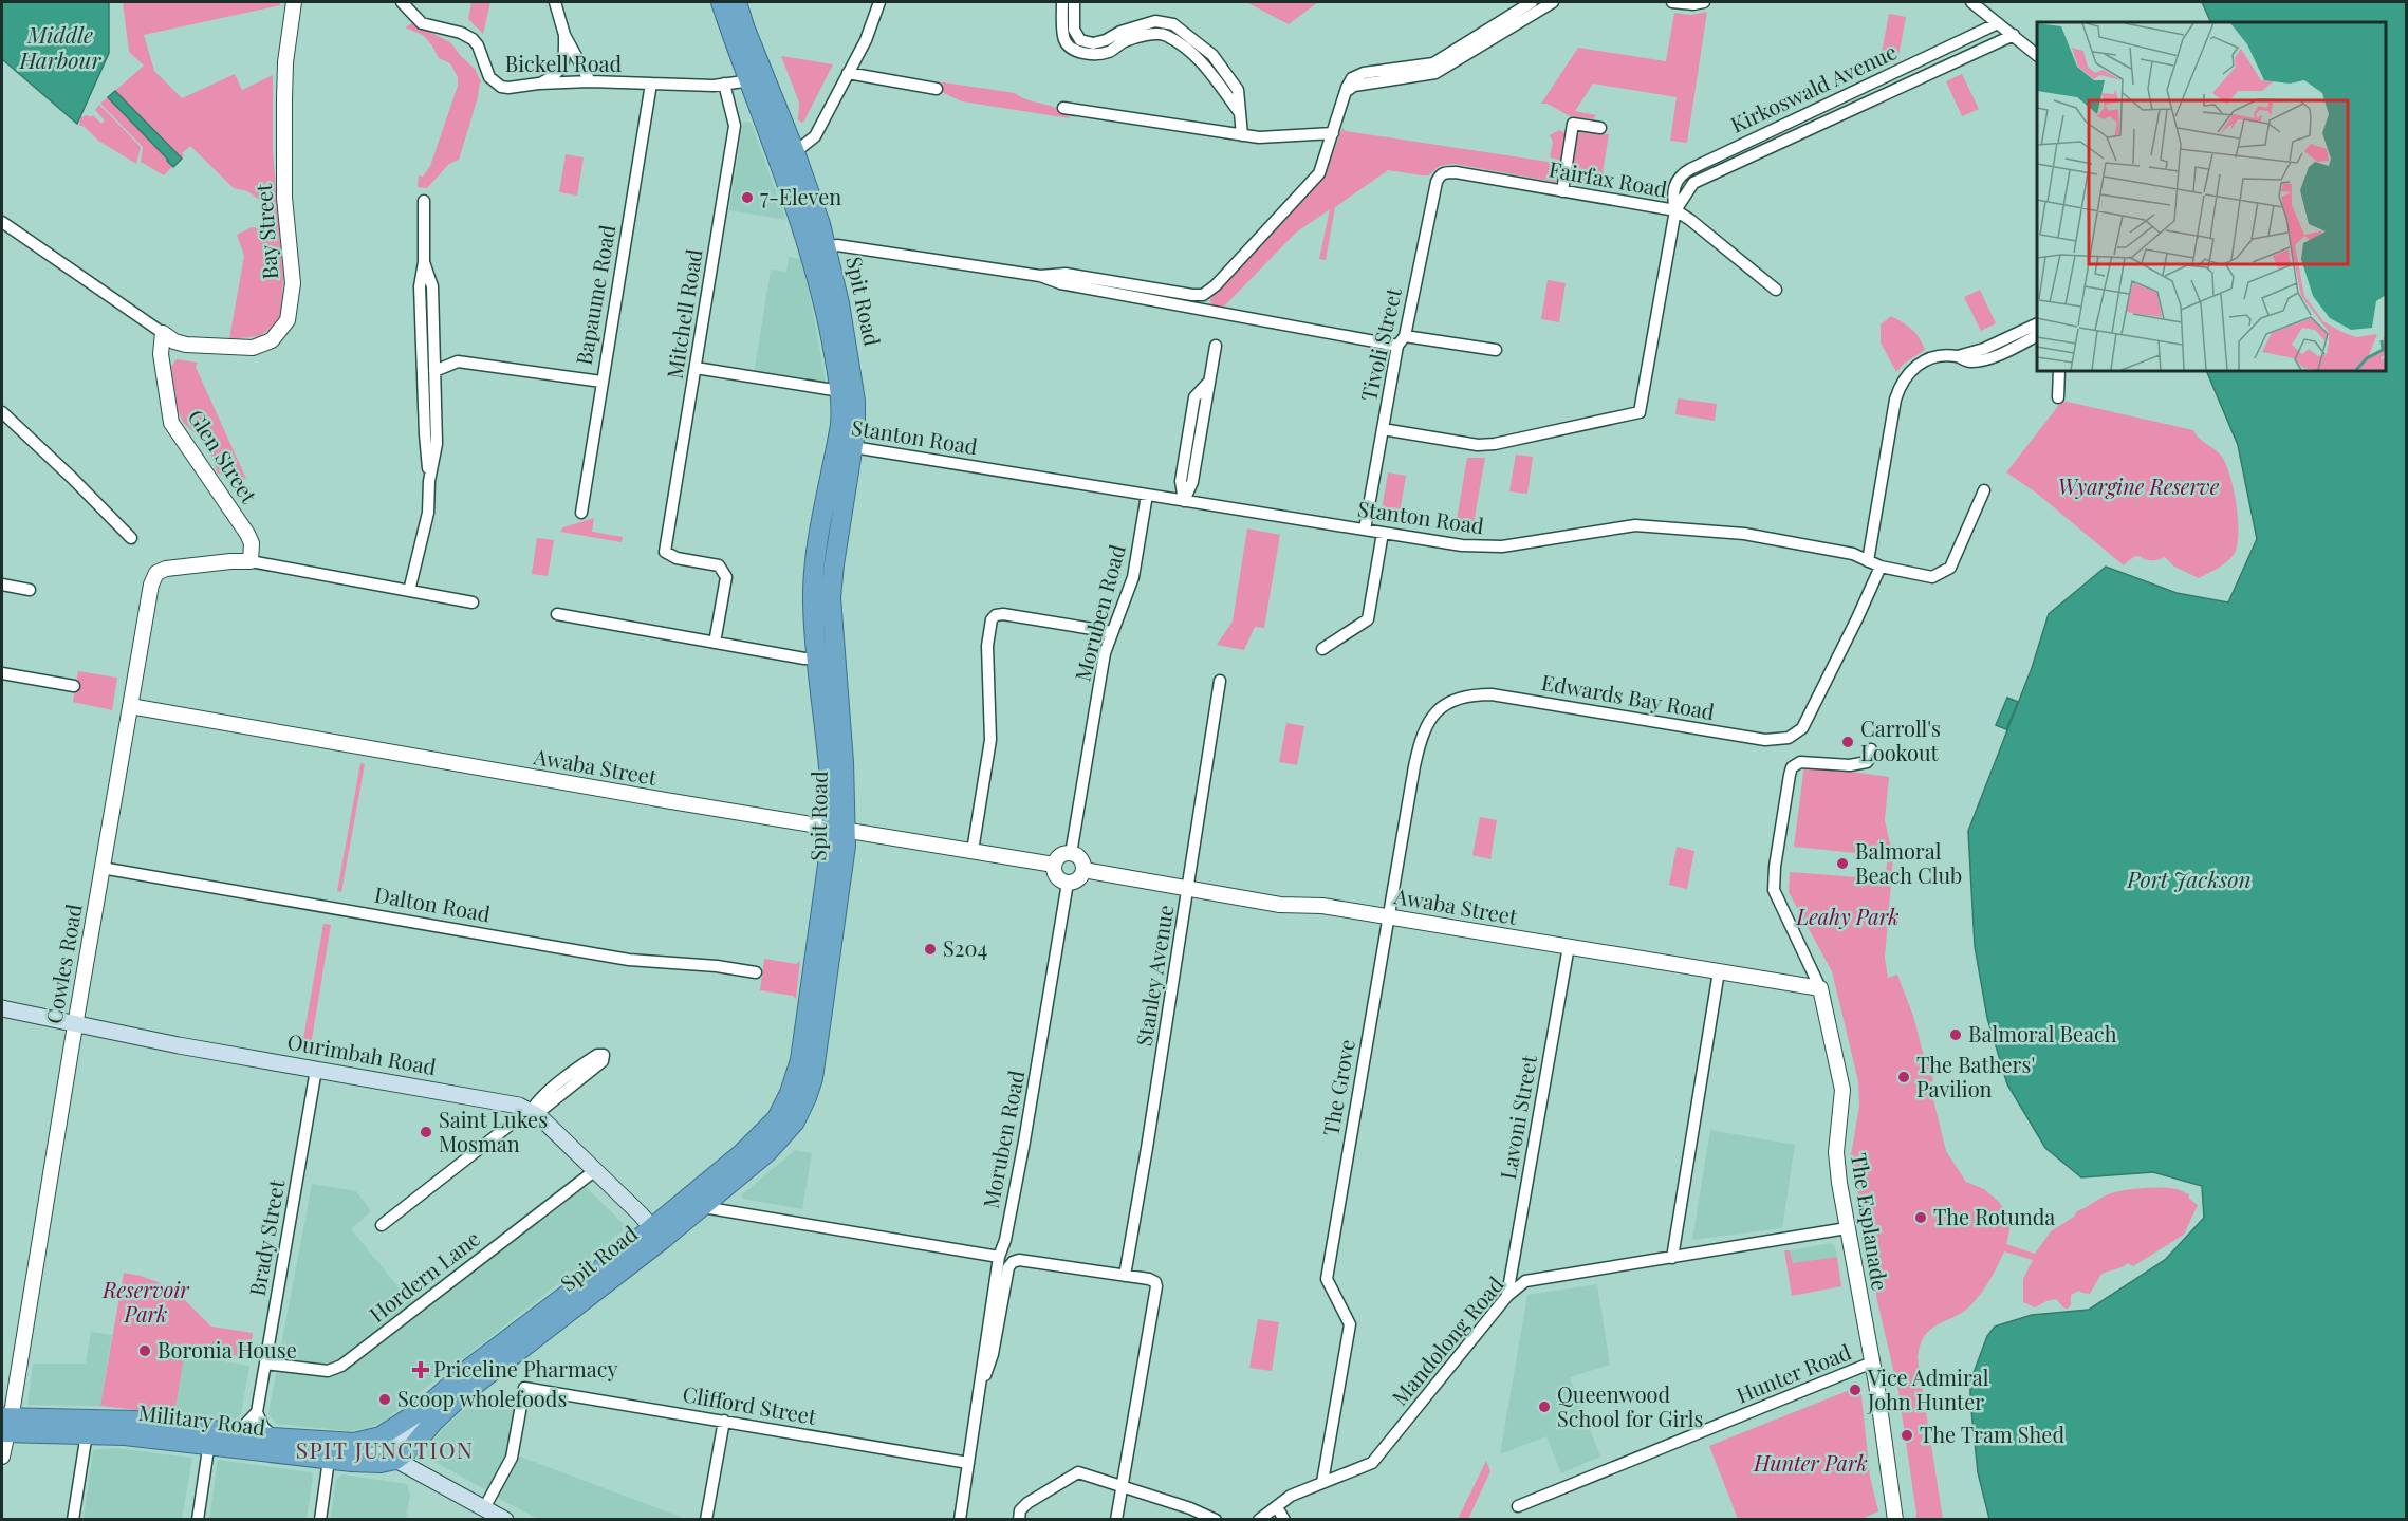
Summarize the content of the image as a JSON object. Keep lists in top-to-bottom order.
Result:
{
  "streets": {
    "highway": ["Spit Road", "Military Road"],
    "main road": ["Ourimbah Road"],
    "street": [
      "Bickell Road",
      "Kirkoswald Avenue",
      "Fairfax Road",
      "Bay Street",
      "Bapaume Road",
      "Mitchell Road",
      "Tivoli Street",
      "Stanton Road",
      "Glen Street",
      "Moruben Road",
      "Edwards Bay Road",
      "Awaba Street",
      "Dalton Road",
      "Cowles Road",
      "Stanley Avenue",
      "The Grove",
      "Lavoni Street",
      "The Esplanade",
      "Brady Street",
      "Hordern Lane",
      "Mandolong Road",
      "Hunter Road",
      "Clifford Street"
    ]
  },
  "crossings": [
    ["Bickell Road", "Bapaume Road"],
    ["Bickell Road", "Spit Road"],
    ["Bickell Road", "Mitchell Road"],
    ["Kirkoswald Avenue", "Fairfax Road"],
    ["Kirkoswald Avenue", "Tivoli Street"],
    ["Fairfax Road", "Tivoli Street"],
    ["Bay Street", "Glen Street"],
    ["Spit Road", "Stanton Road"],
    ["Spit Road", "Awaba Street"],
    ["Spit Road", "Military Road"],
    ["Tivoli Street", "Stanton Road"],
    ["Stanton Road", "Moruben Road"],
    ["Stanton Road", "Edwards Bay Road"],
    ["Glen Street", "Cowles Road"],
    ["Moruben Road", "Awaba Street"],
    ["Moruben Road", "Stanley Avenue"],
    ["Moruben Road", "Clifford Street"],
    ["Edwards Bay Road", "The Grove"],
    ["Awaba Street", "Cowles Road"],
    ["Awaba Street", "Stanley Avenue"],
    ["Awaba Street", "The Grove"],
    ["Awaba Street", "Lavoni Street"],
    ["Awaba Street", "The Esplanade"],
    ["Dalton Road", "Cowles Road"],
    ["Cowles Road", "Ourimbah Road"],
    ["Cowles Road", "Military Road"],
    ["Ourimbah Road", "Brady Street"],
    ["The Grove", "Mandolong Road"],
    ["Lavoni Street", "Mandolong Road"],
    ["The Esplanade", "Mandolong Road"],
    ["The Esplanade", "Hunter Road"],
    ["Brady Street", "Hordern Lane"],
    ["Clifford Street", "Military Road"]
  ],
  "districts": ["SPIT JUNCTION"],
  "water": ["Middle Harbour", "Port Jackson"],
  "parks": [
    "Wyargine Reserve",
    "Leahy Park",
    "Reservoir Park",
    "Hunter Park"
  ],
  "places": {
    "other": [
      "7-Eleven",
      "Carroll's Lookout",
      "Balmoral Beach Club",
      "S204",
      "Balmoral Beach",
      "The Bathers' Pavilion",
      "Saint Lukes Mosman",
      "The Rotunda",
      "Boronia House",
      "Vice Admiral John Hunter",
      "Scoop wholefoods",
      "Queenwood School for Girls",
      "The Tram Shed"
    ],
    "health": ["Priceline Pharmacy"]
  }
}
